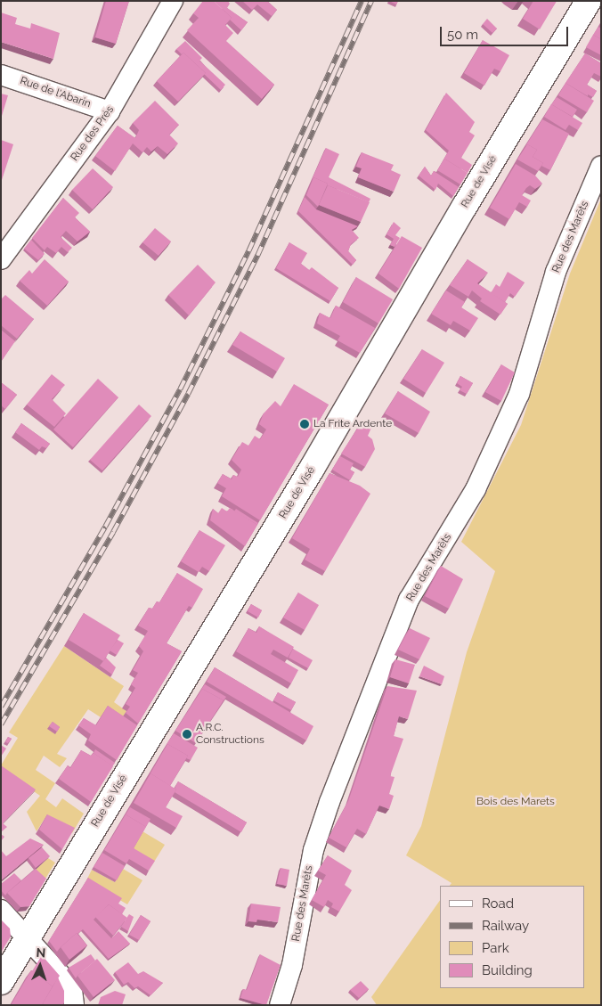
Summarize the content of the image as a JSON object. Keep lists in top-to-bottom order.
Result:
{
  "streets": {
    "street": [
      "Rue de l'Abarin",
      "Rue des Prés",
      "Rue de Visé",
      "Rue des Marêts"
    ]
  },
  "crossings": [
    ["Rue de l'Abarin", "Rue des Prés"]
  ],
  "parks": ["Bois des Marets"],
  "places": ["La Frite Ardente", "A.R.C. Constructions"],
  "legend": [
    "Road",
    "Railway",
    "Park",
    "Building"
  ],
  "scale_bar": "50 m",
  "north": "top"
}
